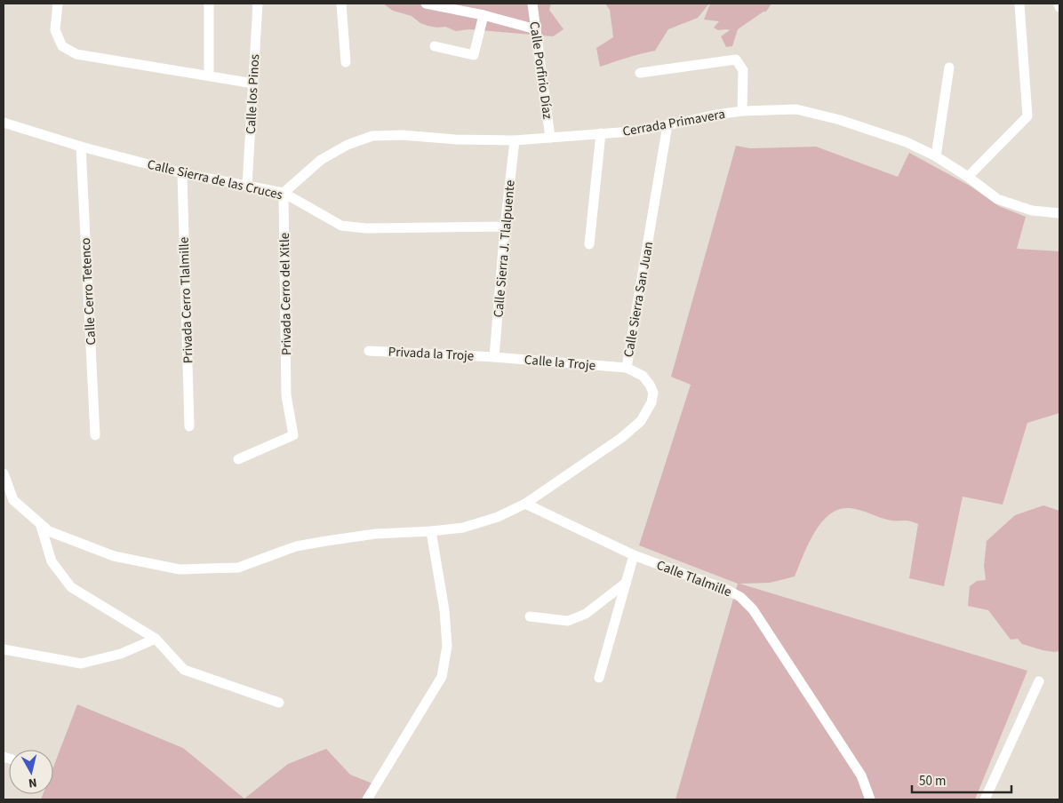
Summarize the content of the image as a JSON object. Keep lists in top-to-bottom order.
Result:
{
  "streets": {
    "street": [
      "Calle Porfirio Díaz",
      "Calle los Pinos",
      "Cerrada Primavera",
      "Calle Sierra de las Cruces",
      "Calle Sierra J. Tlalpuente",
      "Calle Cerro Tetenco",
      "Privada Cerro del Xitle",
      "Calle Sierra San Juan",
      "Privada Cerro Tlalmille",
      "Privada la Troje",
      "Calle la Troje",
      "Calle Tlalmille"
    ]
  },
  "crossings": [
    ["Calle Porfirio Díaz", "Cerrada Primavera"],
    ["Calle los Pinos", "Calle Sierra de las Cruces"],
    ["Cerrada Primavera", "Calle Sierra de las Cruces"],
    ["Cerrada Primavera", "Calle Sierra J. Tlalpuente"],
    ["Cerrada Primavera", "Privada Cerro del Xitle"],
    ["Cerrada Primavera", "Calle Sierra San Juan"],
    ["Calle Sierra de las Cruces", "Calle Sierra J. Tlalpuente"],
    ["Calle Sierra de las Cruces", "Calle Cerro Tetenco"],
    ["Calle Sierra de las Cruces", "Privada Cerro del Xitle"],
    ["Calle Sierra de las Cruces", "Privada Cerro Tlalmille"],
    ["Calle Sierra J. Tlalpuente", "Privada la Troje"],
    ["Calle Sierra J. Tlalpuente", "Calle la Troje"],
    ["Calle Sierra San Juan", "Calle la Troje"],
    ["Calle Sierra San Juan", "Calle Tlalmille"],
    ["Privada la Troje", "Calle la Troje"]
  ],
  "scale_bar": "50 m",
  "north": "bottom"
}
